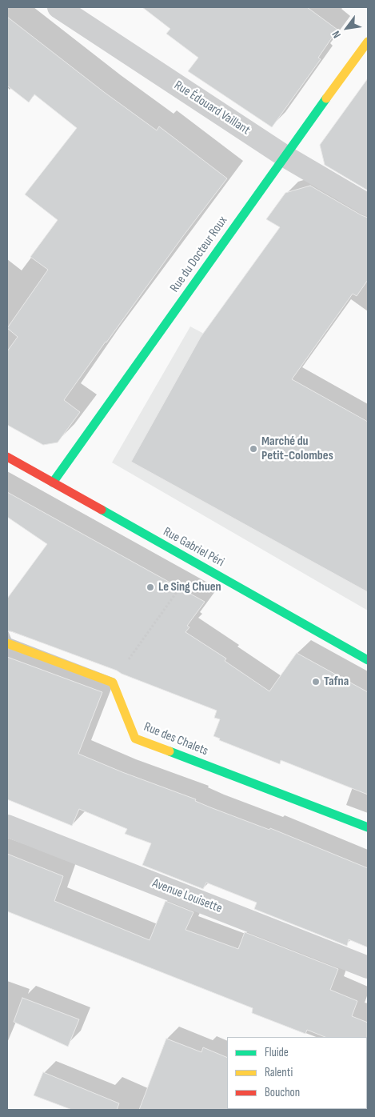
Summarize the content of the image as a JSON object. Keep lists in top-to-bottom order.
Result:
{
  "streets": {
    "street": [
      "Rue Édouard Vaillant",
      "Rue du Docteur Roux",
      "Rue Gabriel Péri",
      "Rue des Chalets",
      "Avenue Louisette"
    ]
  },
  "crossings": [
    ["Rue Édouard Vaillant", "Rue du Docteur Roux"],
    ["Rue du Docteur Roux", "Rue Gabriel Péri"]
  ],
  "places": ["Marché du Petit-Colombes", "Le Sing Chuen", "Tafna"],
  "legend": ["Fluide", "Ralenti", "Bouchon"],
  "north": "bottom left"
}
